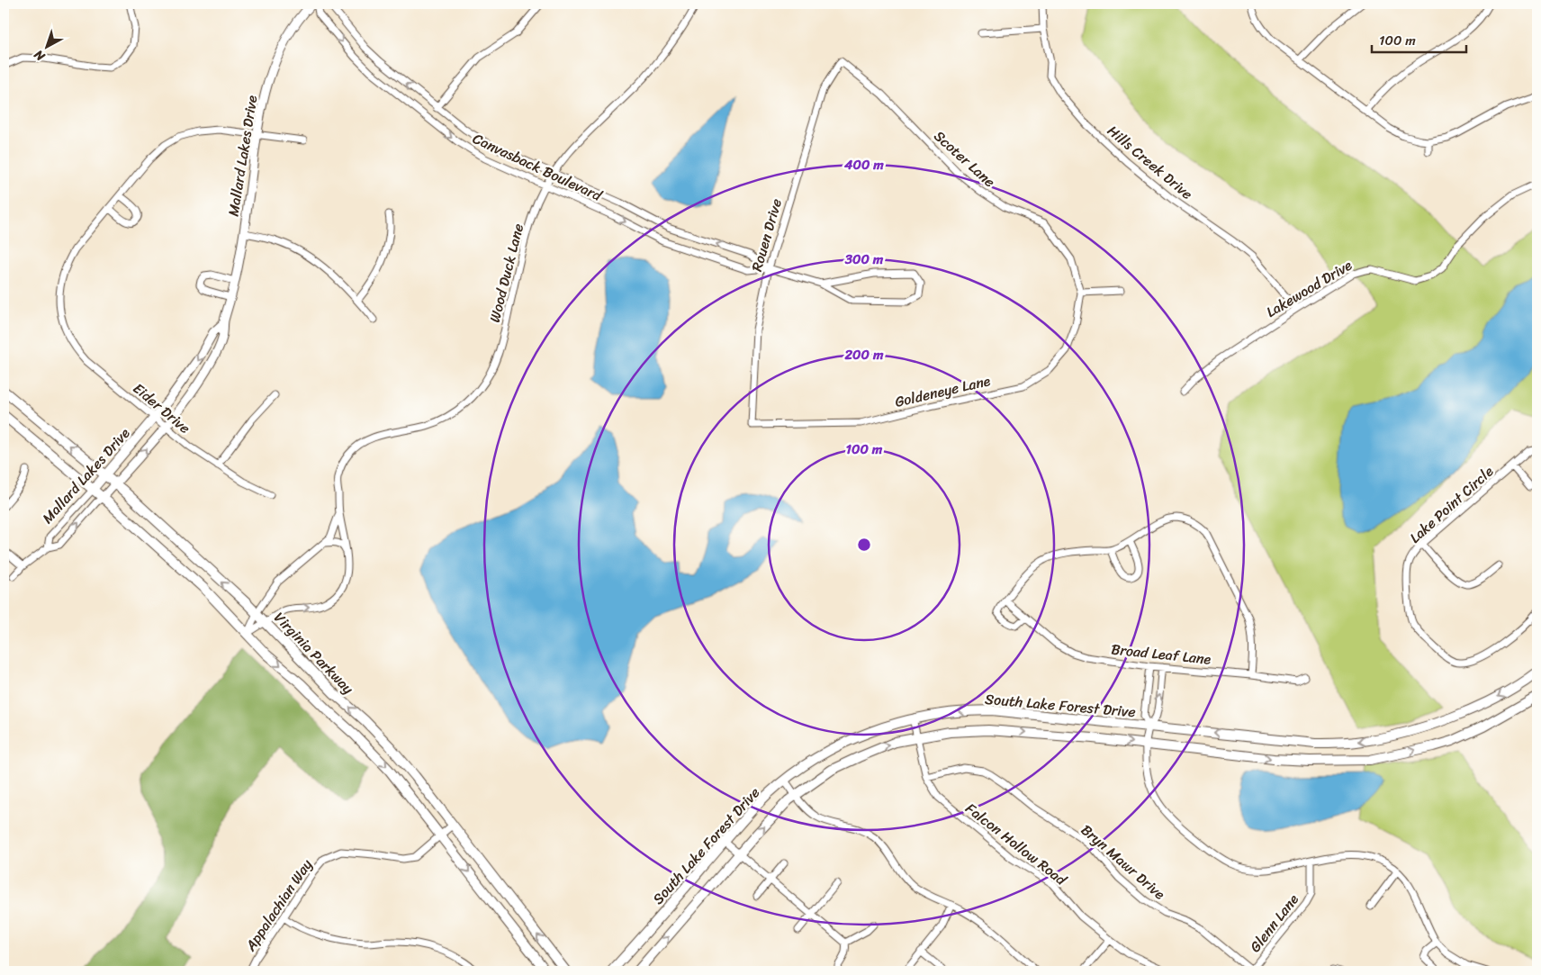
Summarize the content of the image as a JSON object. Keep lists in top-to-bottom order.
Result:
{
  "streets": {
    "main road": ["Virginia Parkway", "South Lake Forest Drive"],
    "street": [
      "Mallard Lakes Drive",
      "Scoter Lane",
      "Hills Creek Drive",
      "Canvasback Boulevard",
      "Rouen Drive",
      "Wood Duck Lane",
      "Lakewood Drive",
      "Goldeneye Lane",
      "Eider Drive",
      "Lake Point Circle",
      "Broad Leaf Lane",
      "Falcon Hollow Road",
      "Bryn Mawr Drive",
      "Appalachian Way",
      "Glenn Lane"
    ]
  },
  "crossings": [
    ["Mallard Lakes Drive", "Eider Drive"],
    ["Mallard Lakes Drive", "Virginia Parkway"],
    ["Scoter Lane", "Rouen Drive"],
    ["Scoter Lane", "Goldeneye Lane"],
    ["Hills Creek Drive", "Lakewood Drive"],
    ["Canvasback Boulevard", "Rouen Drive"],
    ["Canvasback Boulevard", "Wood Duck Lane"],
    ["Rouen Drive", "Goldeneye Lane"],
    ["Wood Duck Lane", "Virginia Parkway"],
    ["Virginia Parkway", "Appalachian Way"],
    ["South Lake Forest Drive", "Falcon Hollow Road"],
    ["Falcon Hollow Road", "Bryn Mawr Drive"],
    ["Bryn Mawr Drive", "Glenn Lane"]
  ],
  "scale_bar": "100 m",
  "north": "bottom left",
  "rings": [
    "400 m",
    "300 m",
    "200 m",
    "100 m"
  ]
}
